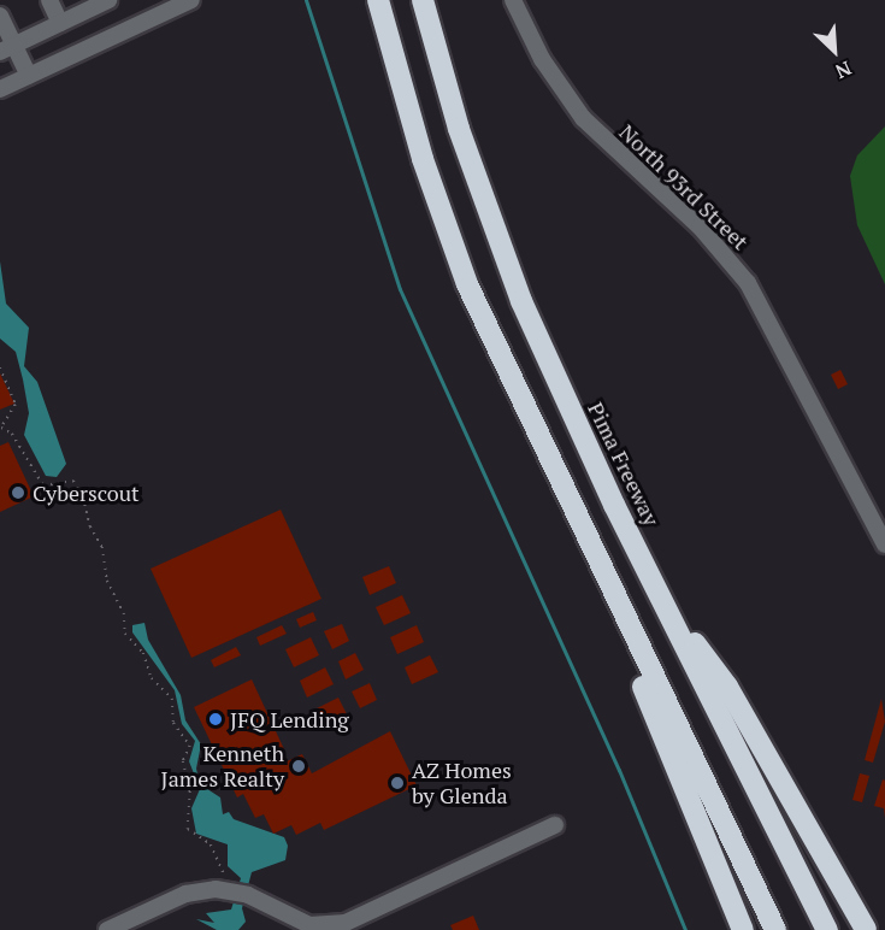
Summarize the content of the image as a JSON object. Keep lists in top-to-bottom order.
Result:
{
  "streets": {
    "highway": ["Pima Freeway"],
    "street": ["North 93rd Street"]
  },
  "places": [
    "Cyberscout",
    "JFQ Lending",
    "Kenneth James Realty",
    "AZ Homes by Glenda"
  ],
  "north": "bottom right"
}
